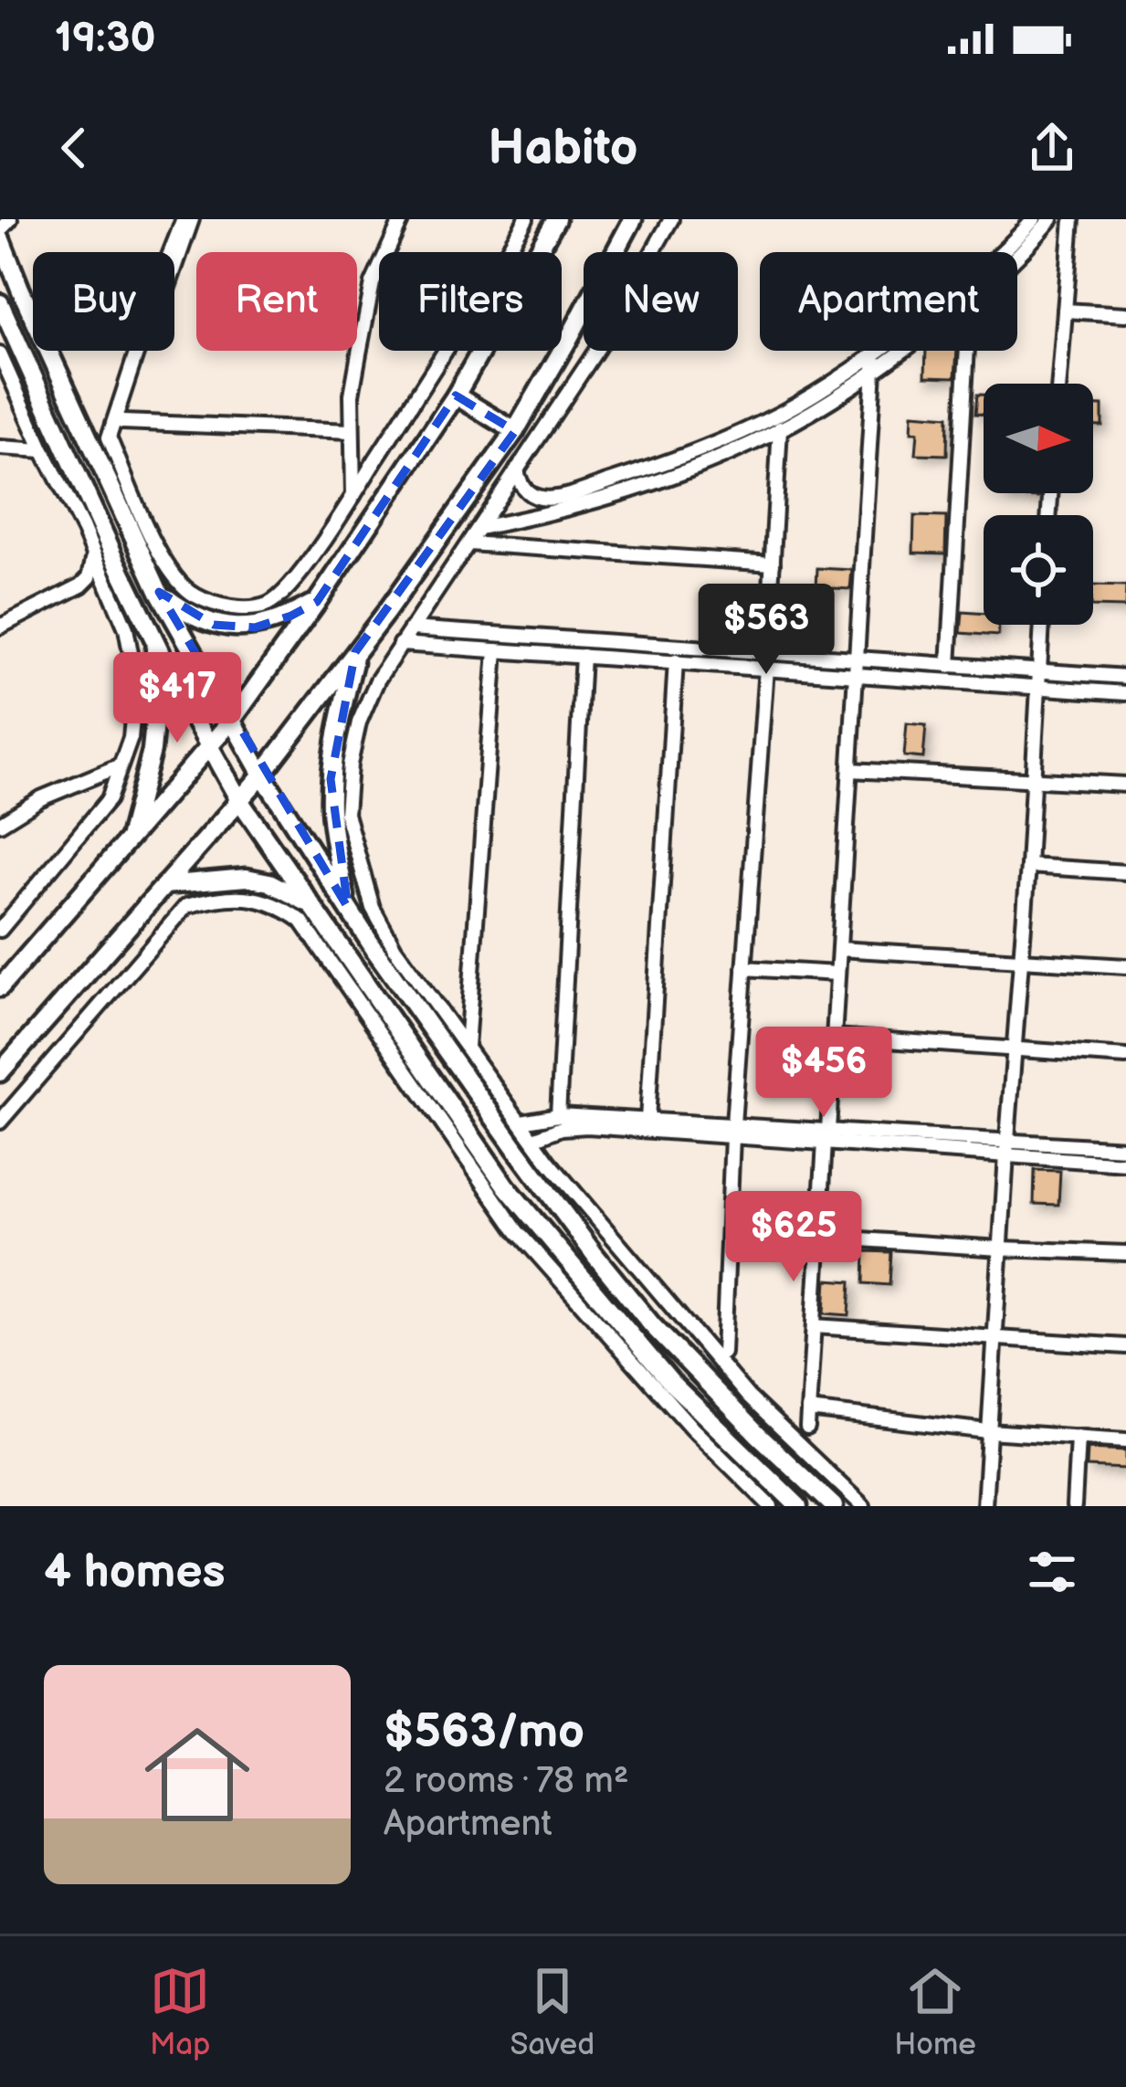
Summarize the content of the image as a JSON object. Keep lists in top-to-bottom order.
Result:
{
  "north": "right",
  "page": {
    "status": "19:30",
    "header": "Habito",
    "chip": [
      "Buy",
      "Rent",
      "Filters",
      "New",
      "Apartment"
    ],
    "price": [
      "$563",
      "$417",
      "$456",
      "$625"
    ],
    "heading": "4 homes",
    "list": [
      {
        "name": "$563/mo",
        "note": "2 rooms · 78 m² · Apartment"
      }
    ],
    "tabs": ["Map", "Saved", "Home"]
  }
}
